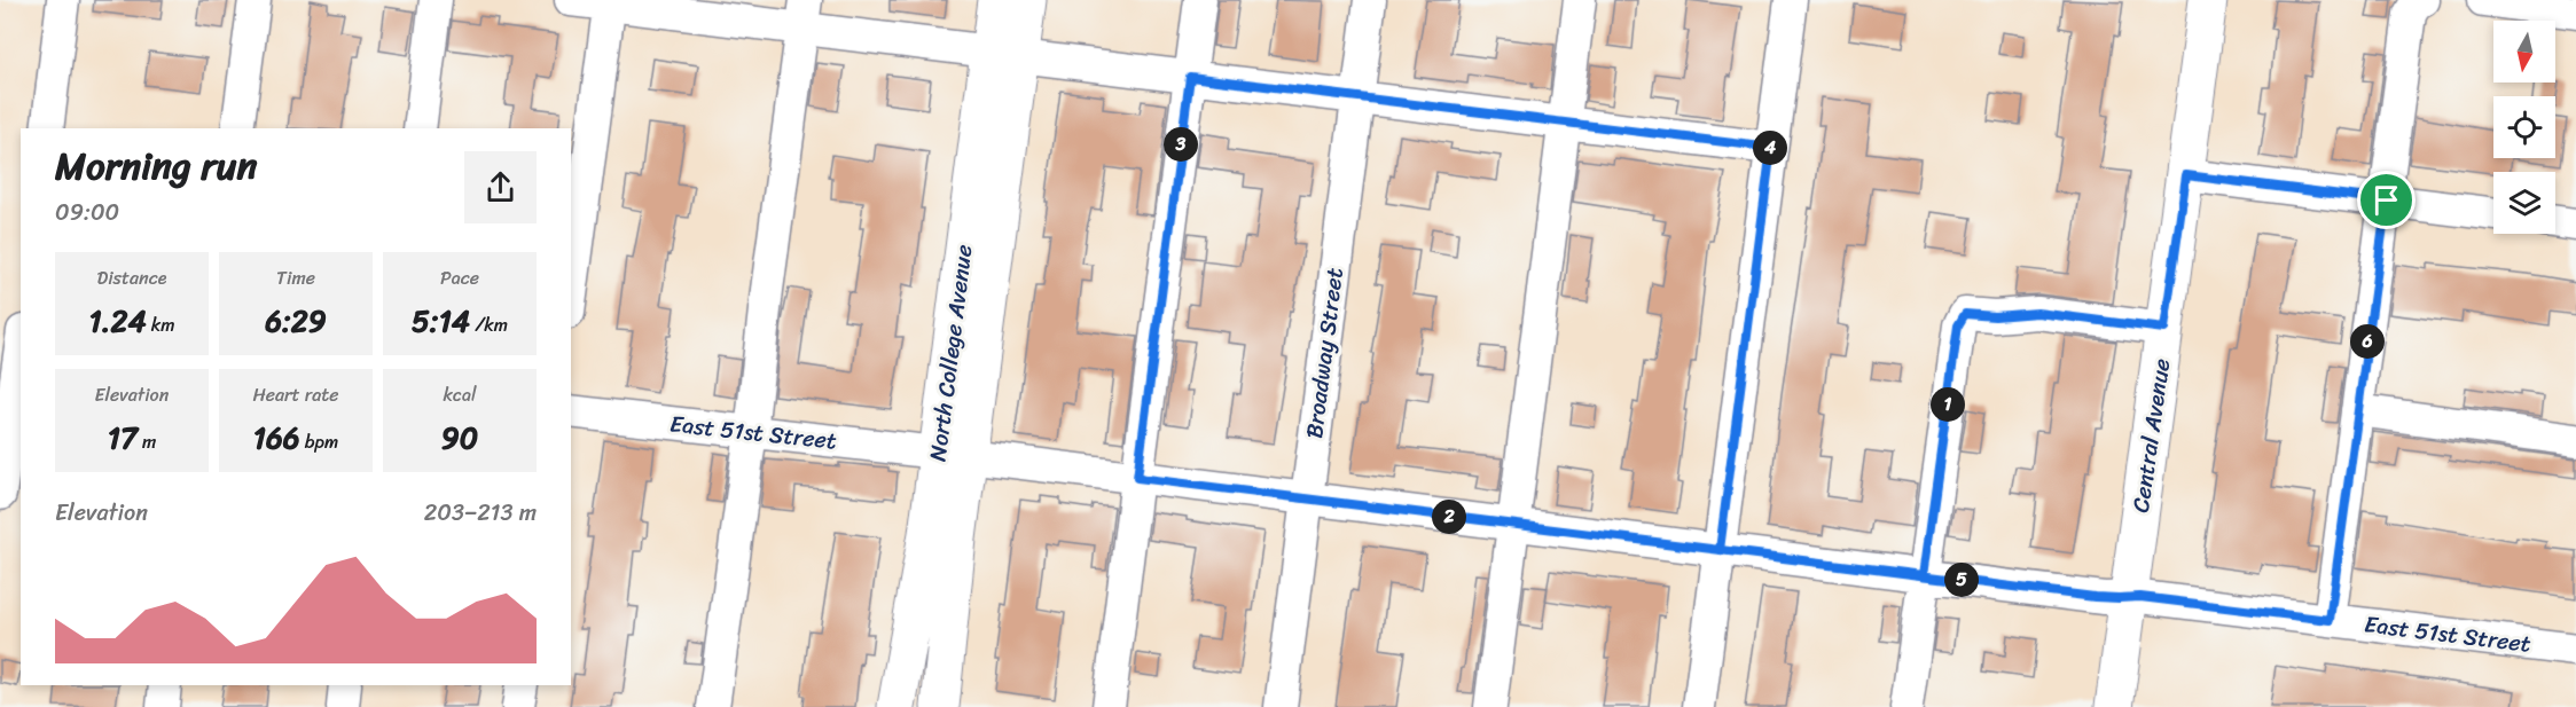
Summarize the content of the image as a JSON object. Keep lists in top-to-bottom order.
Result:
{
  "streets": {
    "main road": ["North College Avenue", "Central Avenue"],
    "street": ["Broadway Street", "East 51st Street"]
  },
  "crossings": [
    ["North College Avenue", "East 51st Street"],
    ["Broadway Street", "East 51st Street"],
    ["East 51st Street", "Central Avenue"]
  ],
  "north": "bottom",
  "page": {
    "pins": [
      "3",
      "4",
      "6",
      "1",
      "2",
      "5"
    ],
    "heading": ["Morning run", "09:00"],
    "stats": [
      ["Distance", "1.24 km"],
      ["Time", "6:29"],
      ["Pace", "5:14 /km"],
      ["Elevation", "17 m"],
      ["Heart rate", "166 bpm"],
      ["kcal", "90"]
    ],
    "chart": ["Elevation", "203–213 m"]
  }
}
